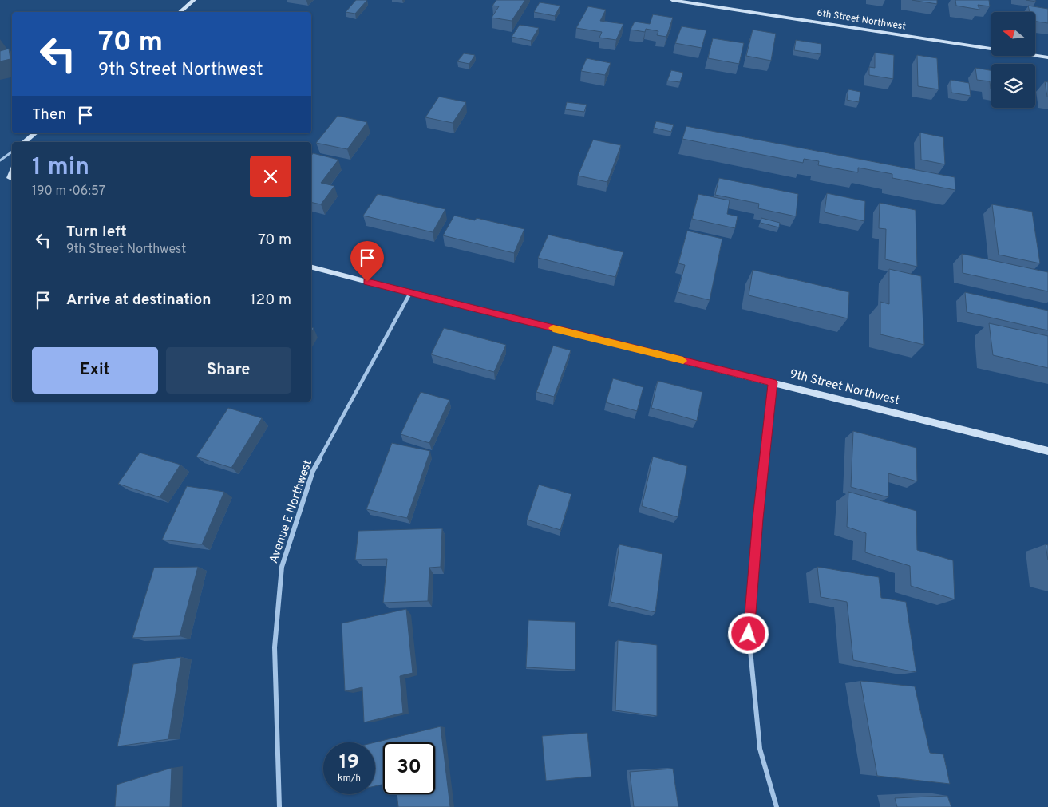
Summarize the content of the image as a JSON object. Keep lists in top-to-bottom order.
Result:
{
  "streets": {
    "street": ["6th Street Northwest", "9th Street Northwest", "Avenue E Northwest"]
  },
  "crossings": [
    ["9th Street Northwest", "Avenue E Northwest"]
  ],
  "north": "left",
  "page": {
    "turn": ["70 m", "9th Street Northwest"],
    "then": "Then",
    "heading": ["1 min", "190 m · 06:57"],
    "list": [
      {
        "name": "Turn left",
        "note": "9th Street Northwest",
        "value": "70 m"
      },
      {
        "name": "Arrive at destination",
        "value": "120 m"
      }
    ],
    "buttons": ["Exit", "Share"],
    "speed": "19 km/h",
    "limit": "30"
  }
}
